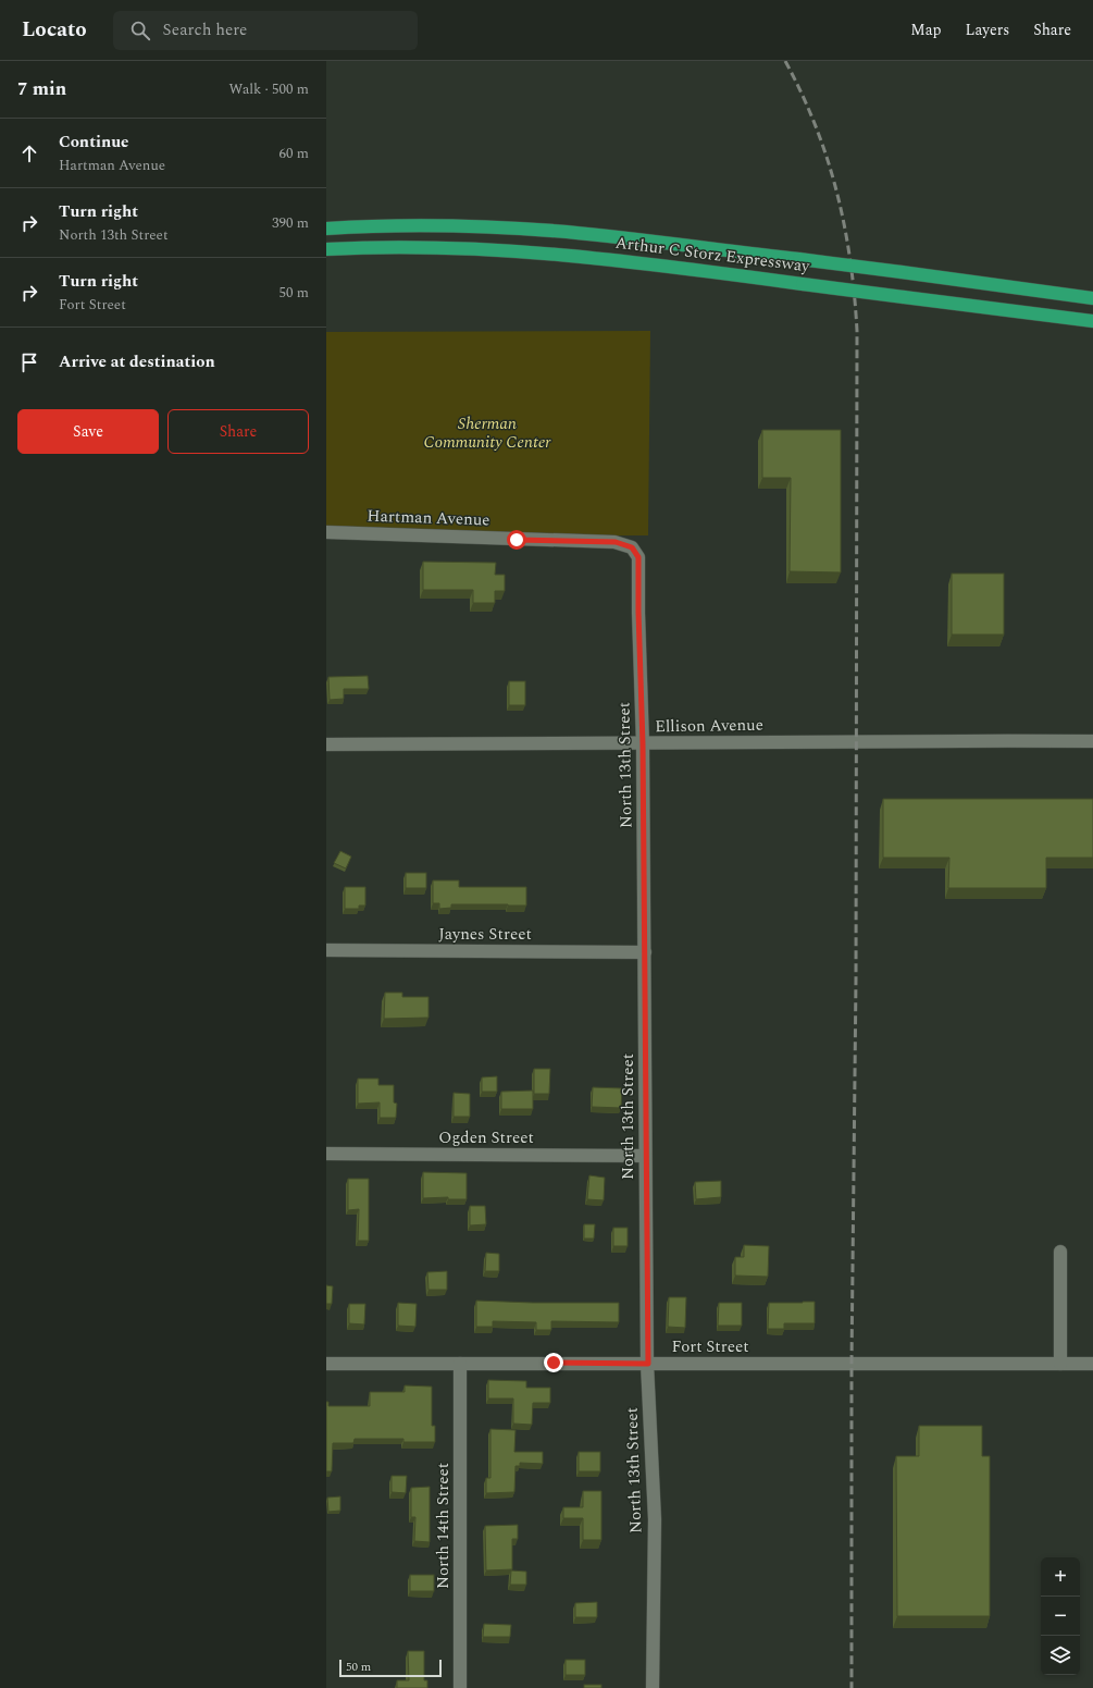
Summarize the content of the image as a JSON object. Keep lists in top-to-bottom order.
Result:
{
  "streets": {
    "highway": ["Arthur C Storz Expressway"],
    "street": [
      "Hartman Avenue",
      "Ellison Avenue",
      "North 13th Street",
      "Jaynes Street",
      "Ogden Street",
      "Fort Street",
      "North 14th Street"
    ]
  },
  "crossings": [
    ["Hartman Avenue", "North 13th Street"],
    ["Ellison Avenue", "North 13th Street"],
    ["North 13th Street", "Jaynes Street"],
    ["North 13th Street", "Ogden Street"],
    ["North 13th Street", "Fort Street"],
    ["Fort Street", "North 14th Street"]
  ],
  "parks": ["Sherman Community Center"],
  "scale_bar": "50 m",
  "page": {
    "header": "Locato",
    "search": "Search here",
    "nav": ["Map", "Layers", "Share"],
    "heading": ["7 min", "Walk · 500 m"],
    "list": [
      ["Continue", "Hartman Avenue", "60 m"],
      ["Turn right", "North 13th Street", "390 m"],
      ["Turn right", "Fort Street", "50 m"],
      "Arrive at destination"
    ],
    "buttons": ["Save", "Share"],
    "map_buttons": ["+", "−"],
    "scale": "50 m"
  }
}
